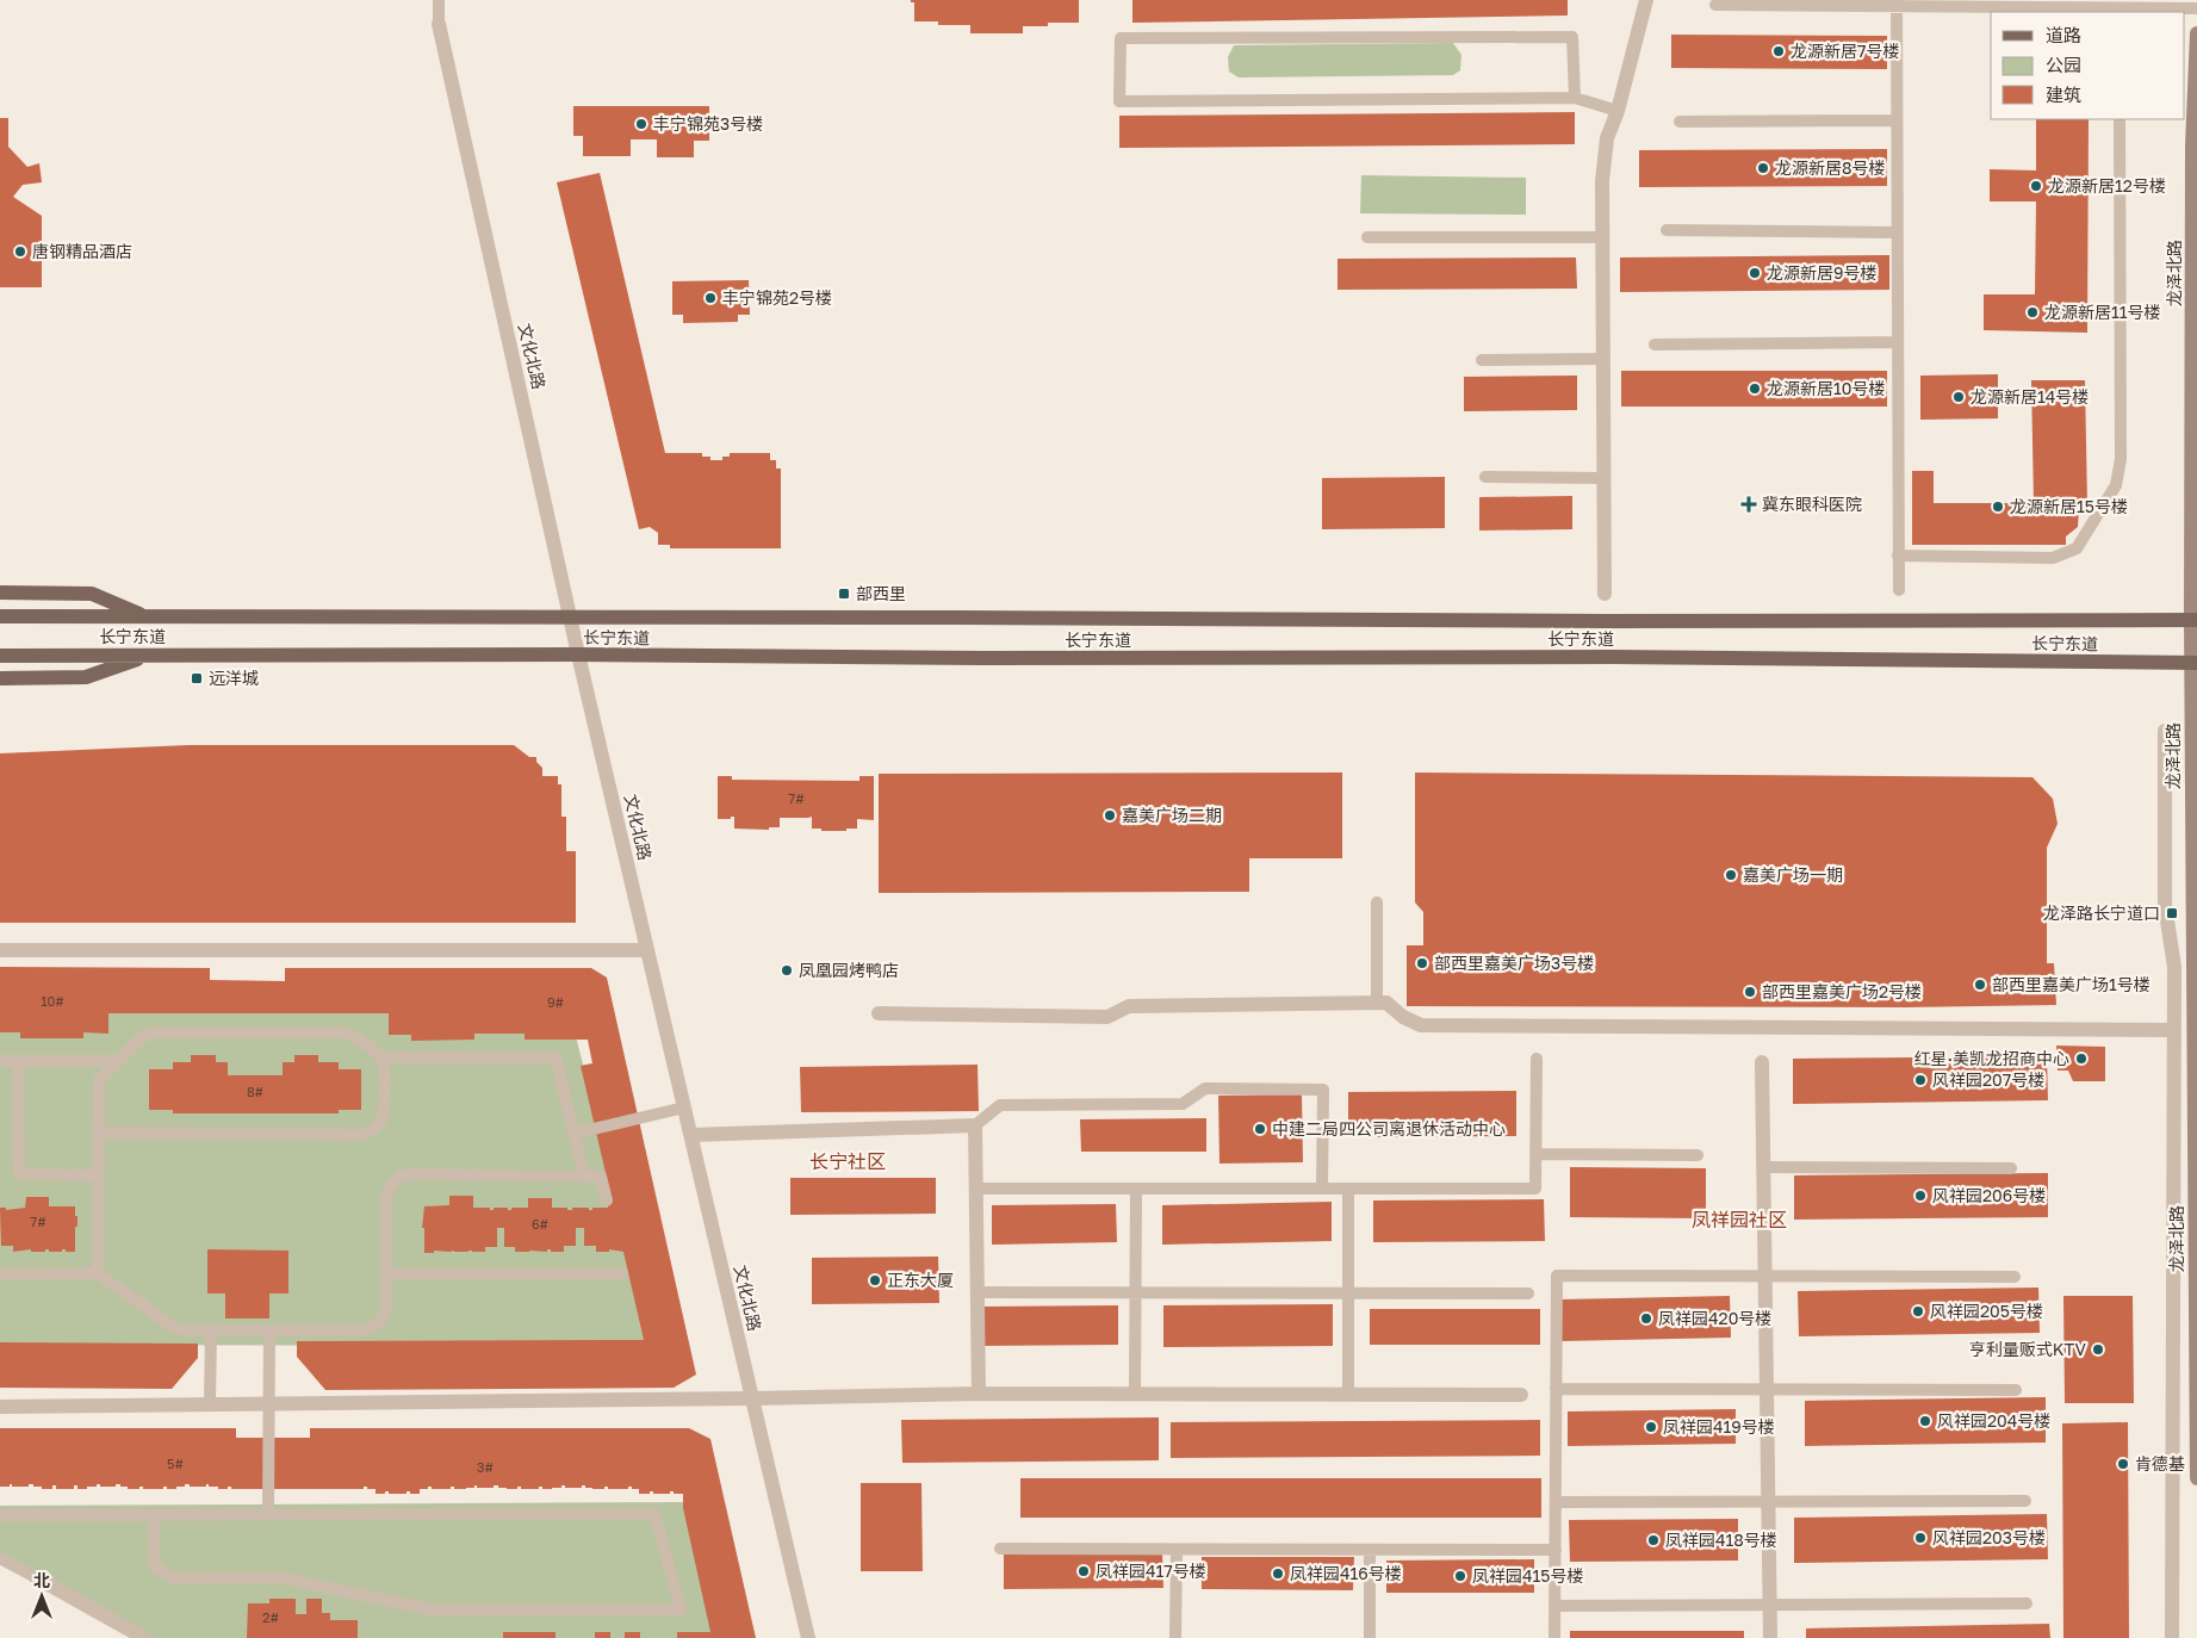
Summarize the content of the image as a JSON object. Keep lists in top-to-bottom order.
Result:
{
  "streets": {
    "main road": ["龙泽北路", "长宁东道"],
    "street": ["文化北路"]
  },
  "crossings": [
    ["龙泽北路", "长宁东道"],
    ["文化北路", "长宁东道"]
  ],
  "districts": ["长宁社区", "凤祥园社区"],
  "places": {
    "other": [
      "龙源新居7号楼",
      "丰宁锦苑3号楼",
      "龙源新居8号楼",
      "龙源新居12号楼",
      "唐钢精品酒店",
      "龙源新居9号楼",
      "丰宁锦苑2号楼",
      "龙源新居11号楼",
      "龙源新居10号楼",
      "龙源新居14号楼",
      "龙源新居15号楼",
      "嘉美广场二期",
      "嘉美广场一期",
      "部西里嘉美广场3号楼",
      "凤凰园烤鸭店",
      "部西里嘉美广场1号楼",
      "部西里嘉美广场2号楼",
      "红星·美凯龙招商中心",
      "风祥园207号楼",
      "中建二局四公司离退休活动中心",
      "风祥园206号楼",
      "正东大厦",
      "风祥园205号楼",
      "凤祥园420号楼",
      "亨利量贩式KTV",
      "风祥园204号楼",
      "凤祥园419号楼",
      "肯德基",
      "风祥园203号楼",
      "凤祥园418号楼",
      "凤祥园417号楼",
      "凤祥园416号楼",
      "凤祥园415号楼"
    ],
    "health": ["冀东眼科医院"],
    "transit": ["部西里", "远洋城", "龙泽路长宁道口"]
  },
  "house_numbers": [
    "7#",
    "10#",
    "9#",
    "8#",
    "7#",
    "6#",
    "5#",
    "3#",
    "2#"
  ],
  "legend": ["道路", "公园", "建筑"],
  "north": "top"
}
